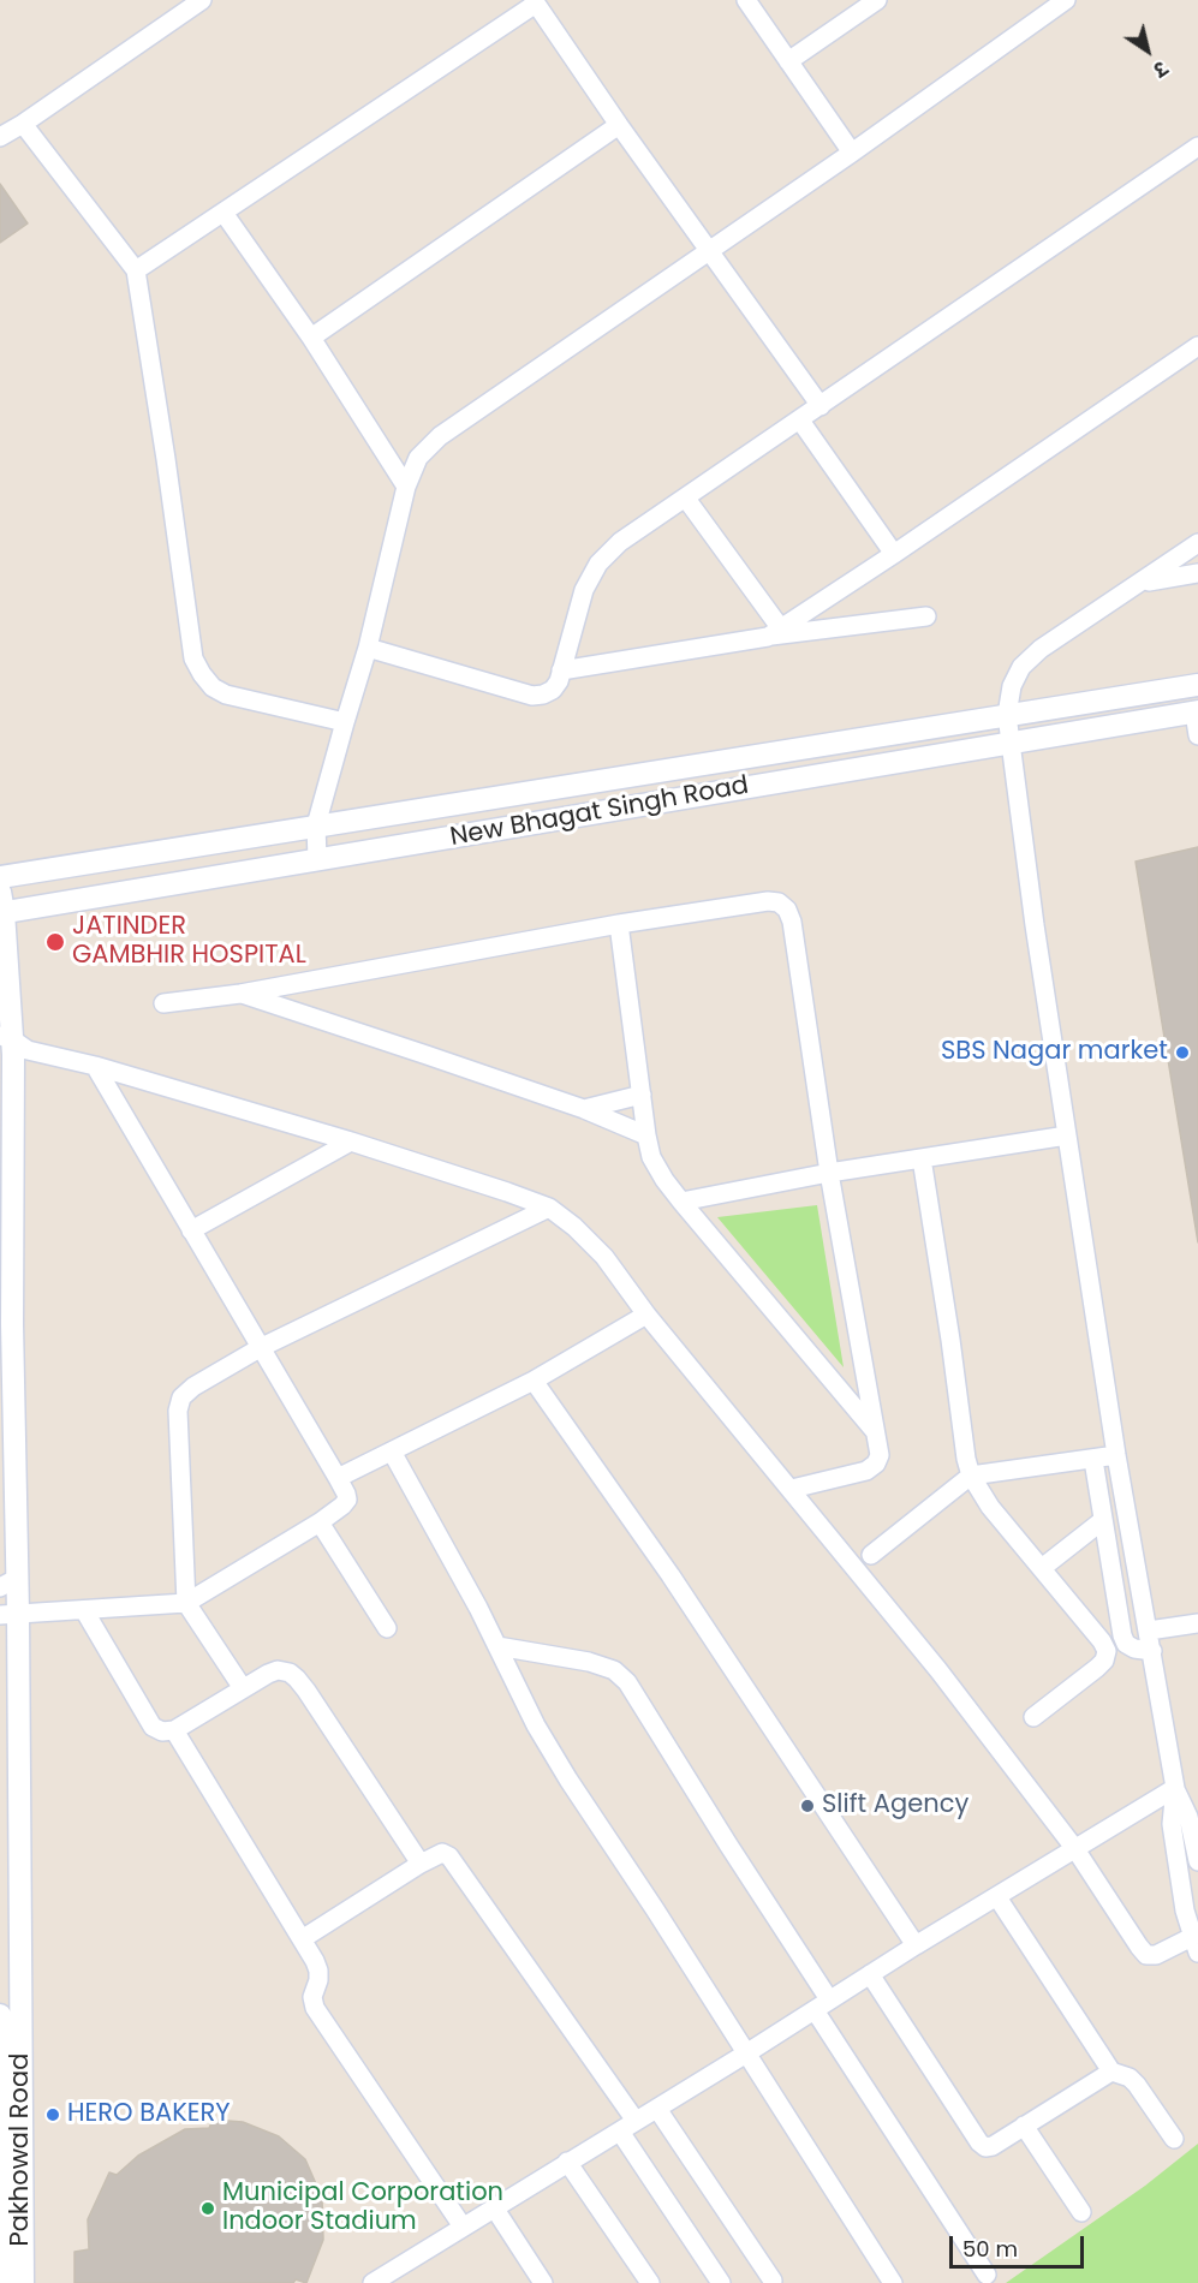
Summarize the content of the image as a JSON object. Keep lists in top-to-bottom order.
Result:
{
  "streets": {
    "street": ["New Bhagat Singh Road", "Pakhowal Road"]
  },
  "crossings": [
    ["New Bhagat Singh Road", "Pakhowal Road"]
  ],
  "places": [
    "JATINDER GAMBHIR HOSPITAL",
    "SBS Nagar market",
    "Slift Agency",
    "HERO BAKERY",
    "Municipal Corporation Indoor Stadium"
  ],
  "scale_bar": "50 m",
  "north": "bottom right"
}
